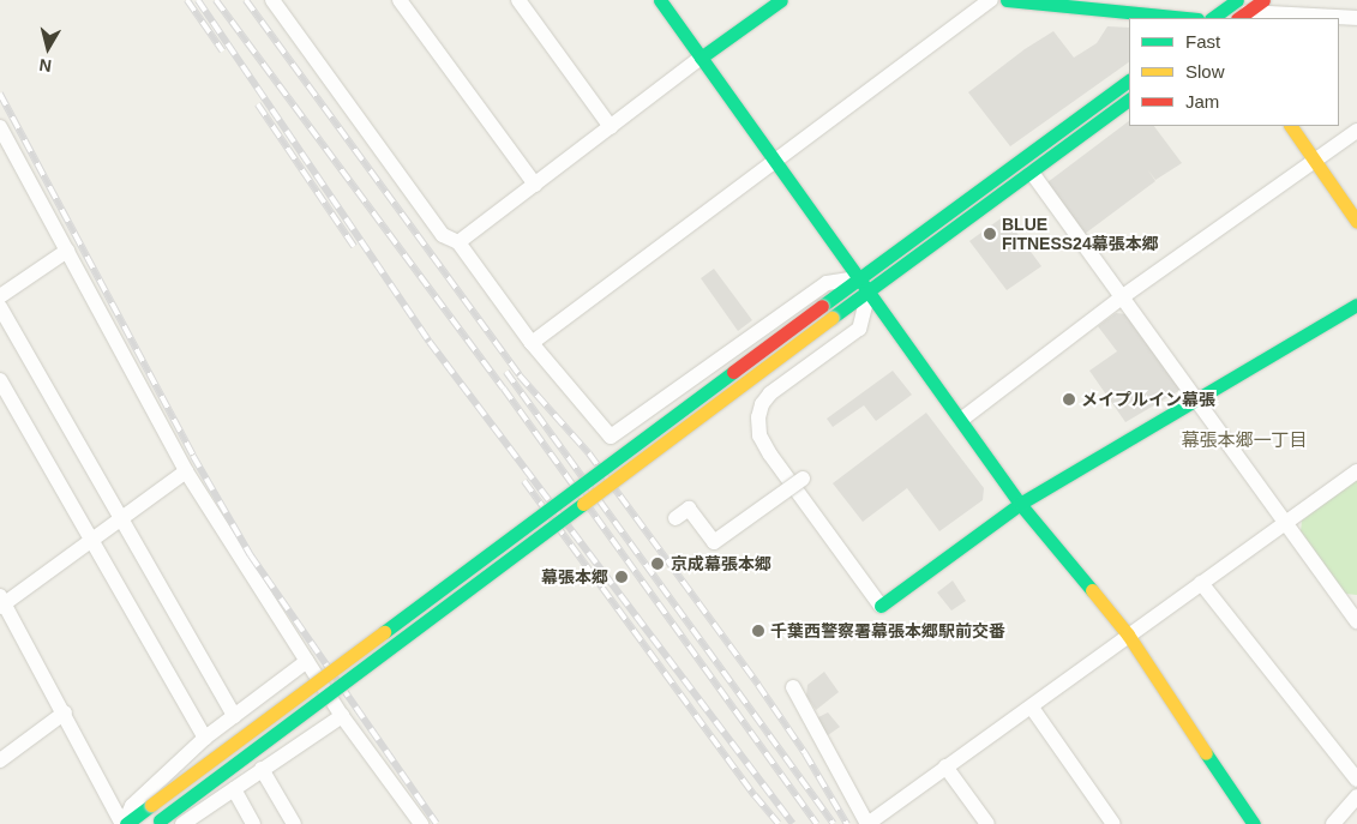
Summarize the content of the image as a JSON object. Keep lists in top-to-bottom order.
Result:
{
  "districts": ["幕張本郷一丁目"],
  "places": [
    "BLUE FITNESS24幕張本郷",
    "メイプルイン幕張",
    "京成幕張本郷",
    "幕張本郷",
    "千葉西警察署幕張本郷駅前交番"
  ],
  "legend": ["Fast", "Slow", "Jam"],
  "north": "bottom"
}
